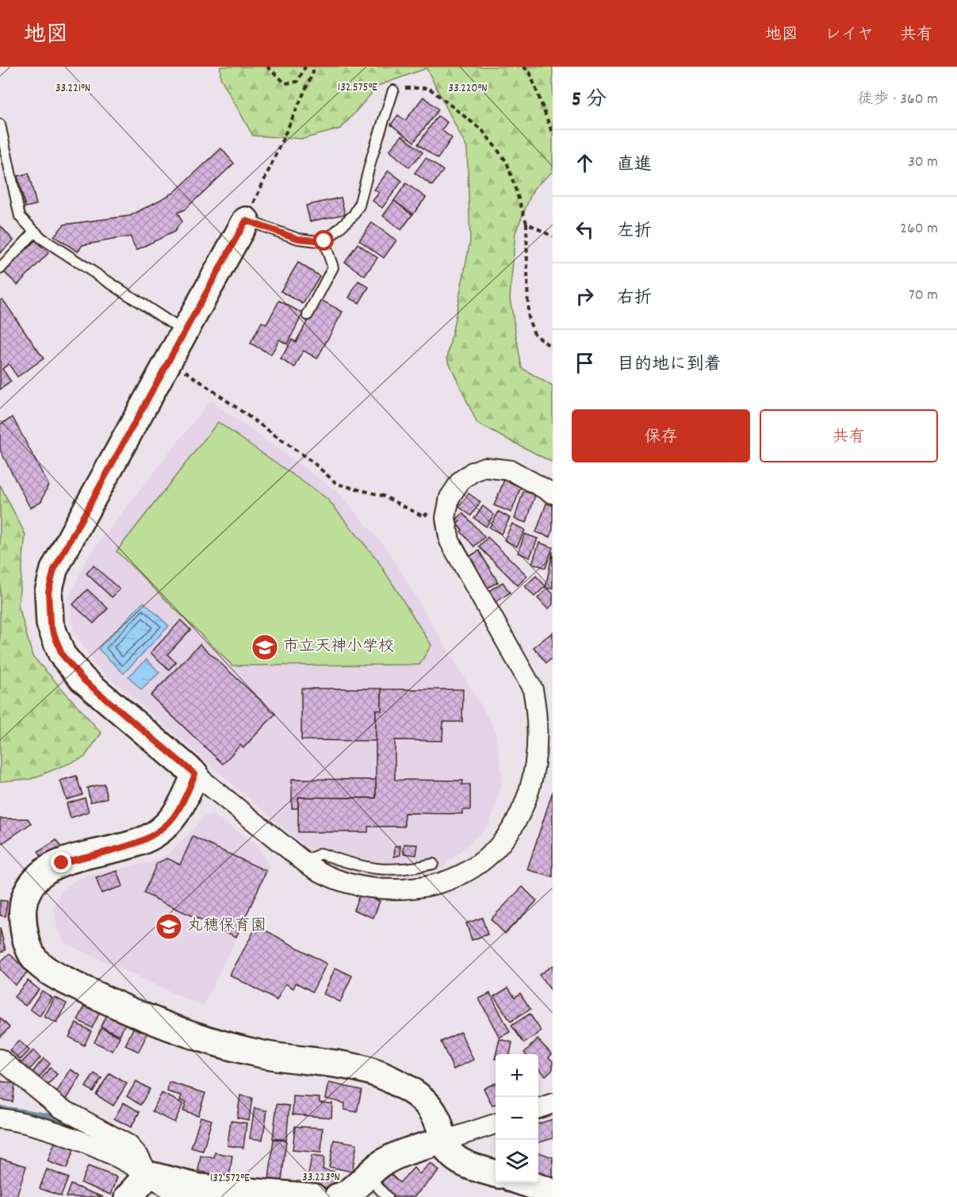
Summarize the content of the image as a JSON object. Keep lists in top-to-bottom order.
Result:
{
  "places": {
    "school or university": ["市立天神小学校", "丸穂保育園"]
  },
  "page": {
    "header": "地図",
    "nav": ["地図", "レイヤ", "共有"],
    "heading": ["5 分", "徒歩 · 360 m"],
    "list": [
      ["直進", "30 m"],
      ["左折", "260 m"],
      ["右折", "70 m"],
      "目的地に到着"
    ],
    "buttons": ["保存", "共有"],
    "map_buttons": ["+", "−"]
  },
  "coordinates": [
    "132.575°E",
    "33.221°N",
    "33.220°N",
    "33.223°N",
    "132.572°E"
  ]
}
